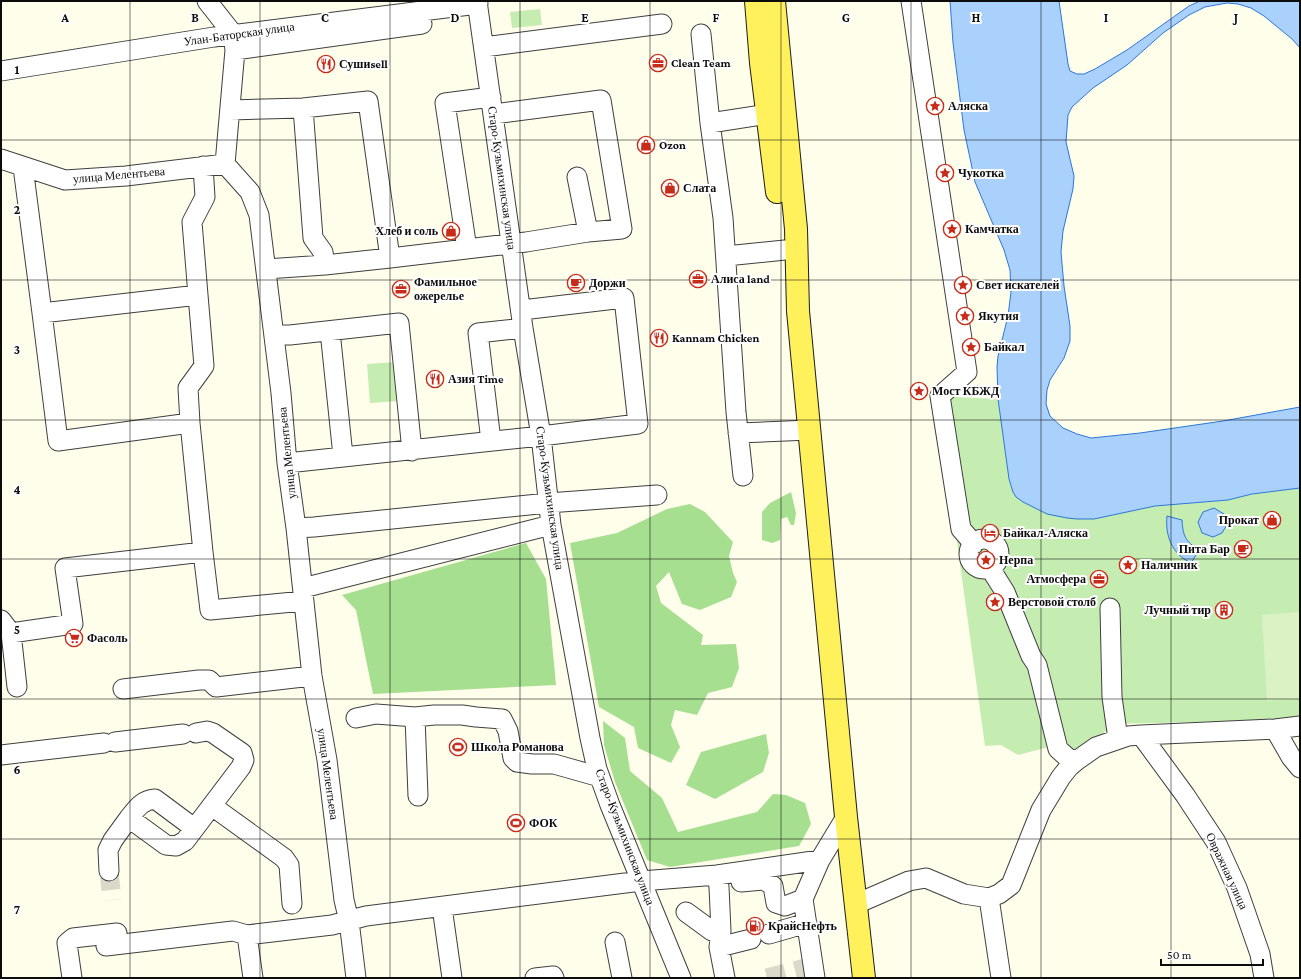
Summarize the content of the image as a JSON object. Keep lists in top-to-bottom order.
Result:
{
  "streets": {
    "street": [
      "Улан-Баторская улица",
      "улица Мелентьева",
      "Старо-Кузьмихинская улица",
      "Овражная улица"
    ]
  },
  "crossings": [
    ["Улан-Баторская улица", "Старо-Кузьмихинская улица"]
  ],
  "places": {
    "office": [
      "Clean Team",
      "Алиса land",
      "Фамильное ожерелье",
      "Атмосфера"
    ],
    "restaurant": ["Сушиsell", "Kannam Chicken", "Азия Time"],
    "place": [
      "Аляска",
      "Чукотка",
      "Камчатка",
      "Свет искателей",
      "Якутия",
      "Байкал",
      "Мост КБЖД",
      "Нерпа",
      "Наличник",
      "Верстовой столб"
    ],
    "shop": [
      "Ozon",
      "Слата",
      "Хлеб и соль",
      "Прокат"
    ],
    "cafe": ["Доржи", "Пита Бар"],
    "hotel": ["Байкал-Аляска"],
    "building": ["Лучный тир"],
    "supermarket": ["Фасоль"],
    "sports": ["Школа Романова", "ФОК"],
    "fuel station": ["КрайсНефть"]
  },
  "scale_bar": "50 m",
  "grid": {
    "columns": [
      "A",
      "B",
      "C",
      "D",
      "E",
      "F",
      "G",
      "H",
      "I",
      "J"
    ],
    "rows": [
      "1",
      "2",
      "3",
      "4",
      "5",
      "6",
      "7"
    ]
  }
}
